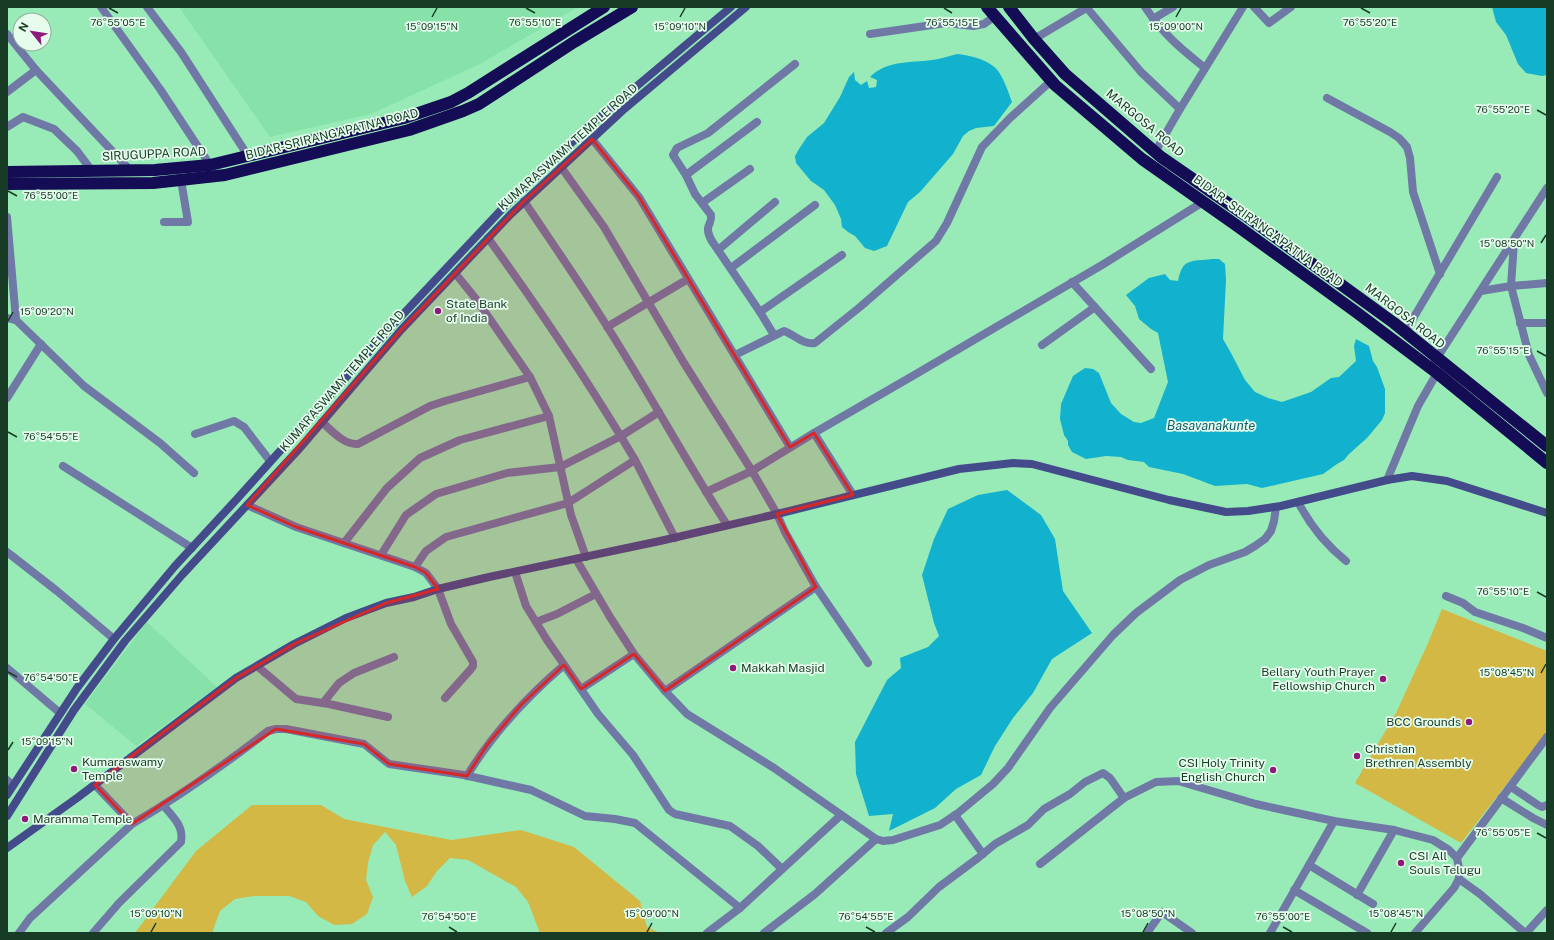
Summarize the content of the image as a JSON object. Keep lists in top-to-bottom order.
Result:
{
  "streets": {
    "highway": [
      "MARGOSA ROAD",
      "BIDAR-SRIRANGAPATNA ROAD",
      "SIRUGUPPA ROAD",
      "BIDAR - SRIRANGAPATNA ROAD"
    ],
    "main road": ["KUMARASWAMY TEMPLE ROAD"]
  },
  "water": ["Basavanakunte"],
  "places": [
    "State Bank of India",
    "Makkah Masjid",
    "Bellary Youth Prayer Fellowship Church",
    "BCC Grounds",
    "Christian Brethren Assembly",
    "Kumaraswamy Temple",
    "CSI Holy Trinity English Church",
    "Maramma Temple",
    "CSI All Souls Telugu"
  ],
  "north": "top left",
  "coordinates": [
    "76°55'05\"E",
    "76°55'10\"E",
    "76°55'15\"E",
    "76°55'20\"E",
    "15°09'15\"N",
    "15°09'10\"N",
    "15°09'00\"N",
    "76°55'00\"E",
    "15°08'50\"N",
    "15°09'20\"N",
    "76°54'55\"E",
    "15°08'45\"N",
    "76°54'50\"E"
  ]
}
